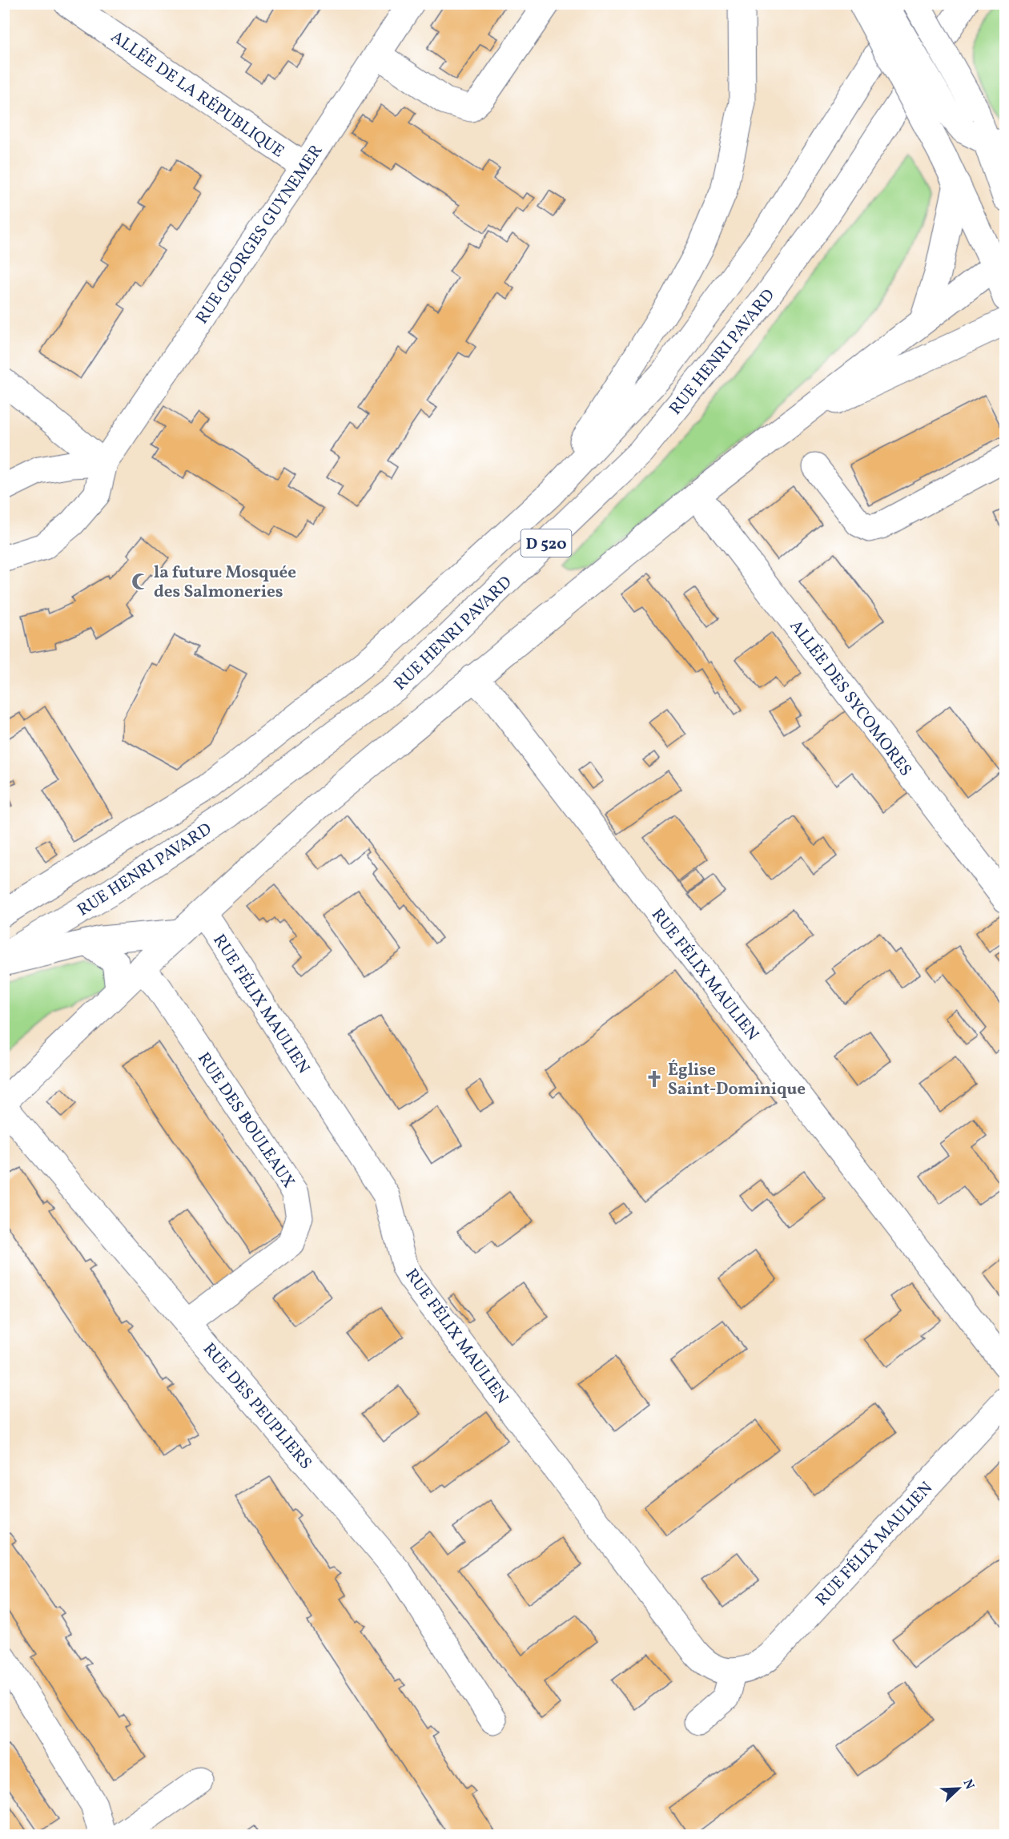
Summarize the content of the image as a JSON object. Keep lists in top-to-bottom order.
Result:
{
  "streets": {
    "street": [
      "ALLÉE DE LA RÉPUBLIQUE",
      "RUE GEORGES GUYNEMER",
      "RUE HENRI PAVARD",
      "D 520",
      "ALLÉE DES SYCOMORES",
      "RUE FÉLIX MAULIEN",
      "RUE DES BOULEAUX",
      "RUE DES PEUPLIERS"
    ]
  },
  "crossings": [
    ["ALLÉE DE LA RÉPUBLIQUE", "RUE GEORGES GUYNEMER"],
    ["RUE DES BOULEAUX", "RUE DES PEUPLIERS"]
  ],
  "places": {
    "mosque": ["la future Mosquée des Salmoneries"],
    "church": ["Église Saint-Dominique"]
  },
  "north": "top right"
}
